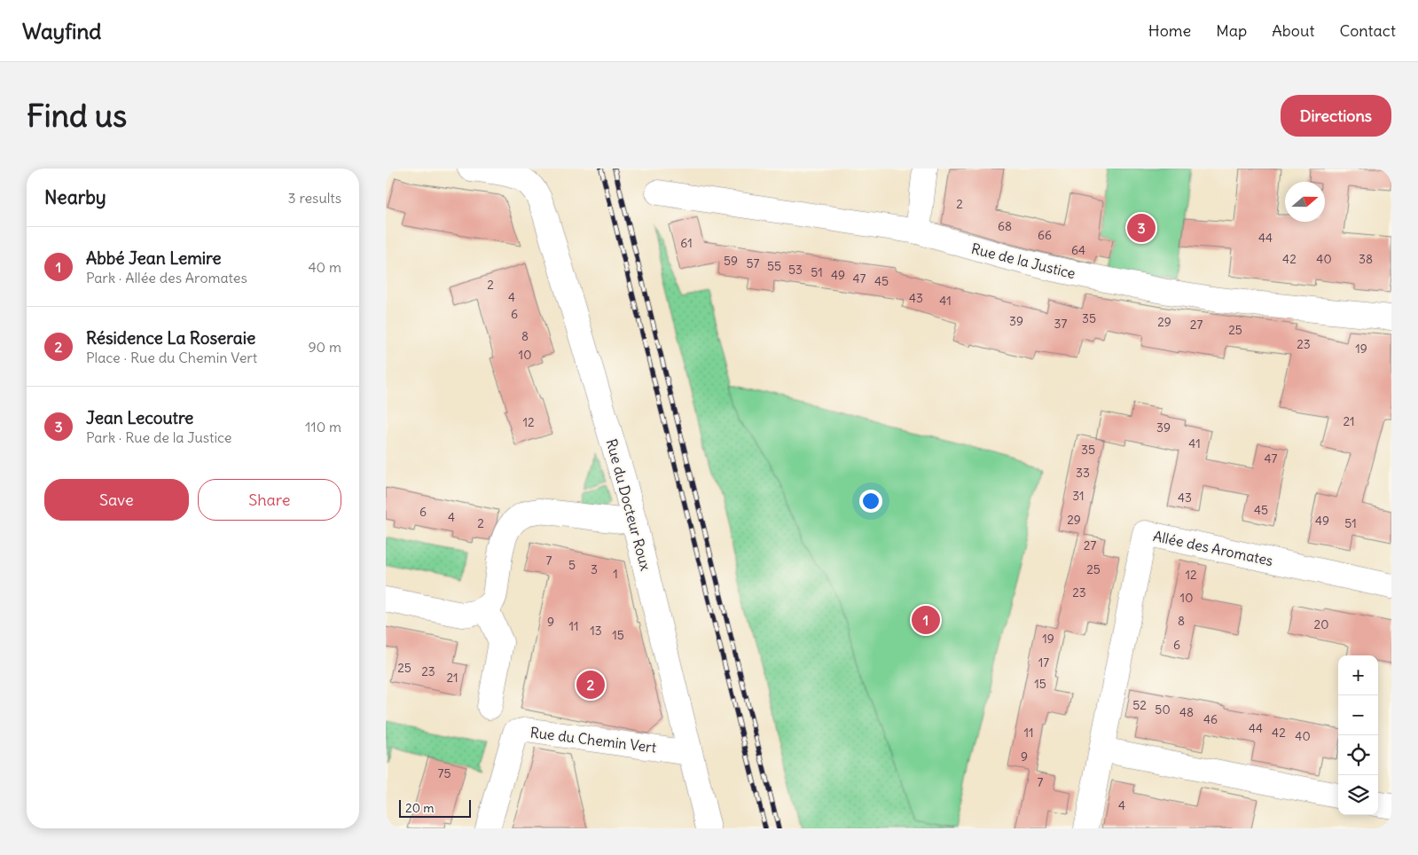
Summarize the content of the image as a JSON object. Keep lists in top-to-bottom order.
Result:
{
  "streets": {
    "street": [
      "Rue de la Justice",
      "Rue du Docteur Roux",
      "Allée des Aromates",
      "Rue du Chemin Vert"
    ]
  },
  "crossings": [
    ["Rue du Docteur Roux", "Rue du Chemin Vert"]
  ],
  "house_numbers": [
    "2",
    "68",
    "66",
    "44",
    "61",
    "64",
    "42",
    "40",
    "38",
    "59",
    "57",
    "55",
    "53",
    "51",
    "49",
    "47",
    "45",
    "2",
    "4",
    "43",
    "41",
    "6",
    "35",
    "39",
    "29",
    "37",
    "27",
    "25",
    "8",
    "23",
    "19",
    "10",
    "21",
    "12",
    "39",
    "41",
    "35",
    "47",
    "33",
    "31",
    "43",
    "45",
    "6",
    "4",
    "29",
    "49",
    "2",
    "51",
    "27",
    "7",
    "5",
    "3",
    "25",
    "1",
    "12",
    "23",
    "10",
    "8",
    "9",
    "20",
    "11",
    "13",
    "15",
    "19",
    "6",
    "17",
    "25",
    "23",
    "21",
    "15",
    "52",
    "50",
    "48",
    "46",
    "44",
    "11",
    "42",
    "40",
    "9",
    "75",
    "7",
    "4"
  ],
  "scale_bar": "20 m",
  "north": "right",
  "page": {
    "header": "Wayfind",
    "nav": [
      "Home",
      "Map",
      "About",
      "Contact"
    ],
    "buttons": [
      "Directions",
      ["Save", "Share"]
    ],
    "title": "Find us",
    "heading": ["Nearby", "3 results"],
    "pins": ["3", "1", "2"],
    "list": [
      {
        "mark": "1",
        "name": "Abbé Jean Lemire",
        "note": "Park · Allée des Aromates",
        "value": "40 m"
      },
      {
        "mark": "2",
        "name": "Résidence La Roseraie",
        "note": "Place · Rue du Chemin Vert",
        "value": "90 m"
      },
      {
        "mark": "3",
        "name": "Jean Lecoutre",
        "note": "Park · Rue de la Justice",
        "value": "110 m"
      }
    ],
    "map_buttons": ["+", "−"],
    "scale": "20 m"
  }
}
